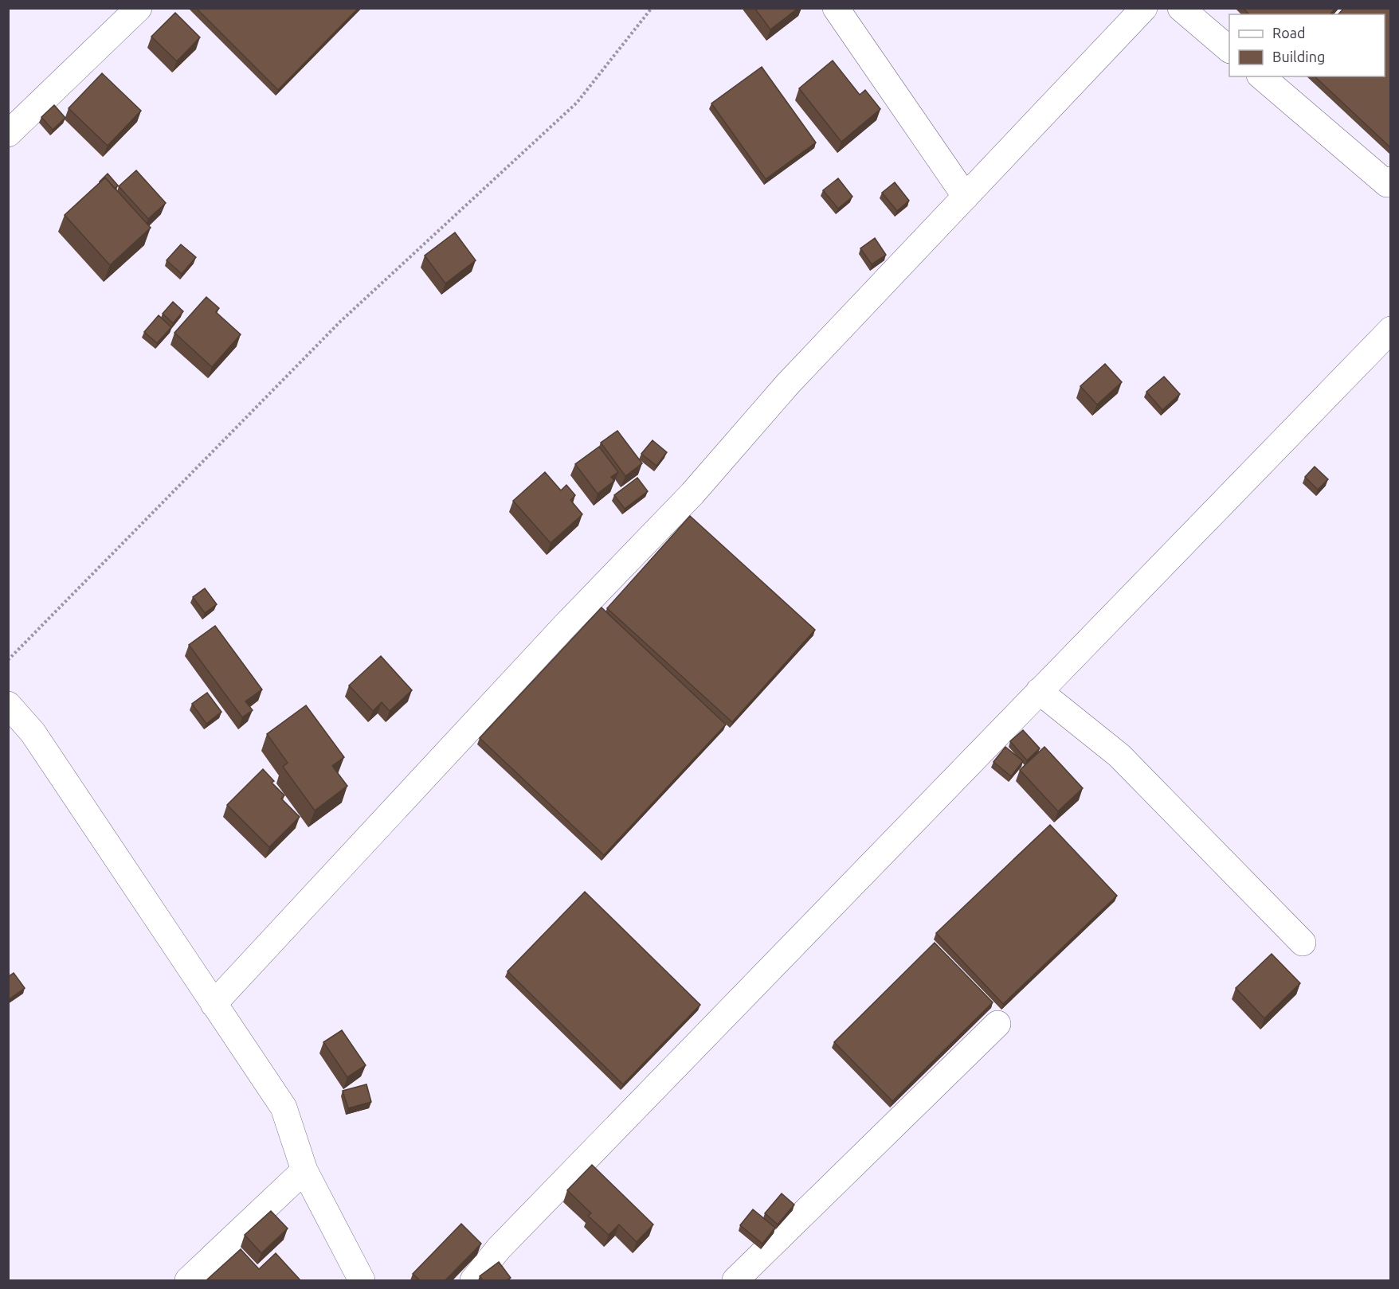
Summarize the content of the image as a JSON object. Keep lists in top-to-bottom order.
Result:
{
  "legend": ["Road", "Building"]
}
